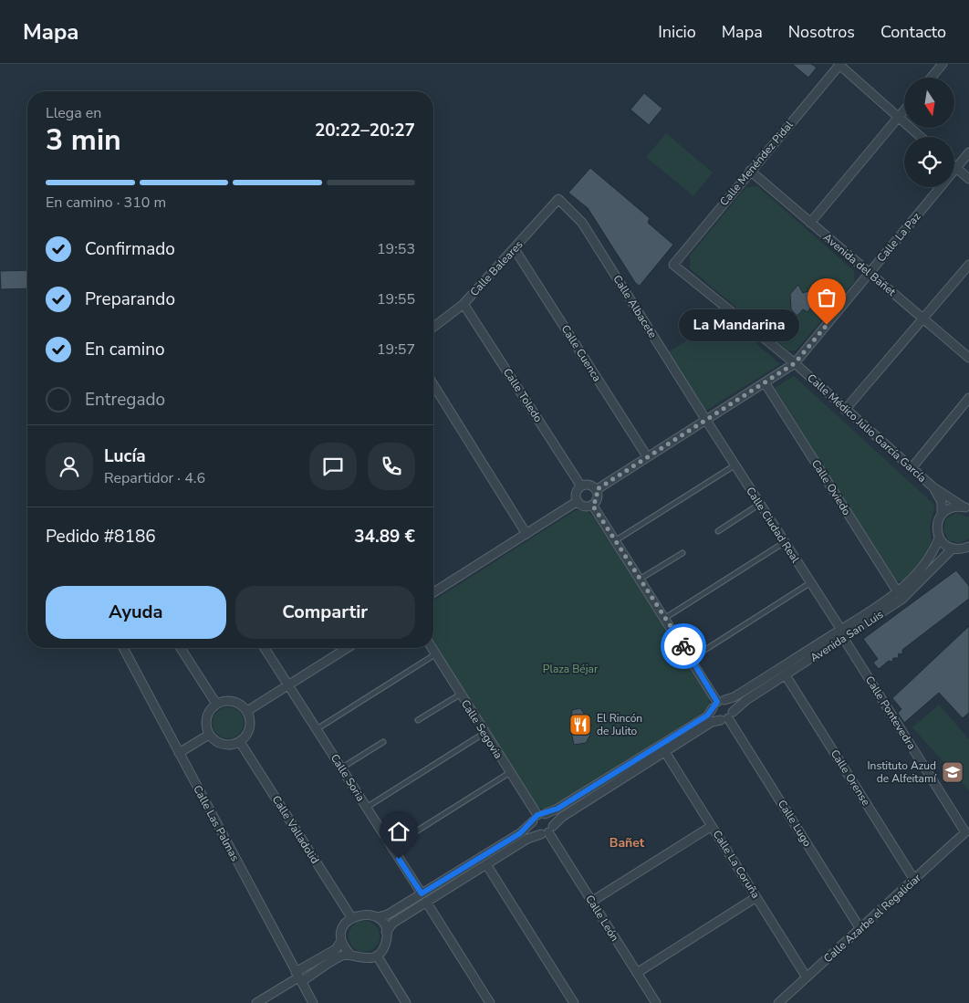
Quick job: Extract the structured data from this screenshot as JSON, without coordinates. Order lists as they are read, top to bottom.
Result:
{
  "streets": {
    "street": [
      "Calle Menéndez Pidal",
      "Calle La Paz",
      "Avenida del Bañet",
      "Calle Baleares",
      "Calle Albacete",
      "Calle Cuenca",
      "Calle Toledo",
      "Calle Médico Julio García García",
      "Calle Oviedo",
      "Calle Ciudad Real",
      "Avenida San Luis",
      "Calle Pontevedra",
      "Calle Segovia",
      "Calle Soria",
      "Calle Orense",
      "Calle Las Palmas",
      "Calle Lugo",
      "Calle Valladolid",
      "Calle La Coruña",
      "Calle León",
      "Calle Azarbe el Regaliciar"
    ]
  },
  "crossings": [
    ["Calle Menéndez Pidal", "Avenida del Bañet"],
    ["Calle Menéndez Pidal", "Calle Médico Julio García García"],
    ["Calle La Paz", "Avenida del Bañet"],
    ["Calle La Paz", "Calle Albacete"],
    ["Calle La Paz", "Calle Cuenca"],
    ["Calle La Paz", "Calle Toledo"],
    ["Calle La Paz", "Calle Médico Julio García García"],
    ["Calle La Paz", "Calle Oviedo"],
    ["Calle La Paz", "Calle Ciudad Real"],
    ["Calle Baleares", "Calle Albacete"],
    ["Calle Baleares", "Calle Cuenca"],
    ["Calle Baleares", "Calle Toledo"],
    ["Calle Albacete", "Calle Ciudad Real"],
    ["Calle Oviedo", "Avenida San Luis"],
    ["Calle Ciudad Real", "Avenida San Luis"],
    ["Avenida San Luis", "Calle Pontevedra"],
    ["Avenida San Luis", "Calle Segovia"],
    ["Avenida San Luis", "Calle Soria"],
    ["Avenida San Luis", "Calle Orense"],
    ["Avenida San Luis", "Calle Lugo"],
    ["Avenida San Luis", "Calle Valladolid"],
    ["Avenida San Luis", "Calle La Coruña"],
    ["Avenida San Luis", "Calle León"],
    ["Calle Pontevedra", "Calle Azarbe el Regaliciar"],
    ["Calle Orense", "Calle Azarbe el Regaliciar"],
    ["Calle Lugo", "Calle Azarbe el Regaliciar"],
    ["Calle La Coruña", "Calle Azarbe el Regaliciar"]
  ],
  "districts": ["Bañet"],
  "parks": ["Plaza Béjar"],
  "places": {
    "other": ["La Mandarina"],
    "restaurant": ["El Rincón de Julito"],
    "school or university": ["Instituto Azud de Alfeitamí"]
  },
  "north": "bottom",
  "page": {
    "header": "Mapa",
    "nav": [
      "Inicio",
      "Mapa",
      "Nosotros",
      "Contacto"
    ],
    "heading": ["3 min", "Llega en", "20:22–20:27"],
    "panel": [
      "Lucía",
      "Repartidor · 4.6",
      "Pedido #8186",
      "34.89 €"
    ],
    "bar": "En camino · 310 m",
    "list": [
      ["Confirmado", "19:53"],
      ["Preparando", "19:55"],
      ["En camino", "19:57"],
      "Entregado"
    ],
    "bubble": "La Mandarina",
    "buttons": ["Ayuda", "Compartir"]
  }
}
